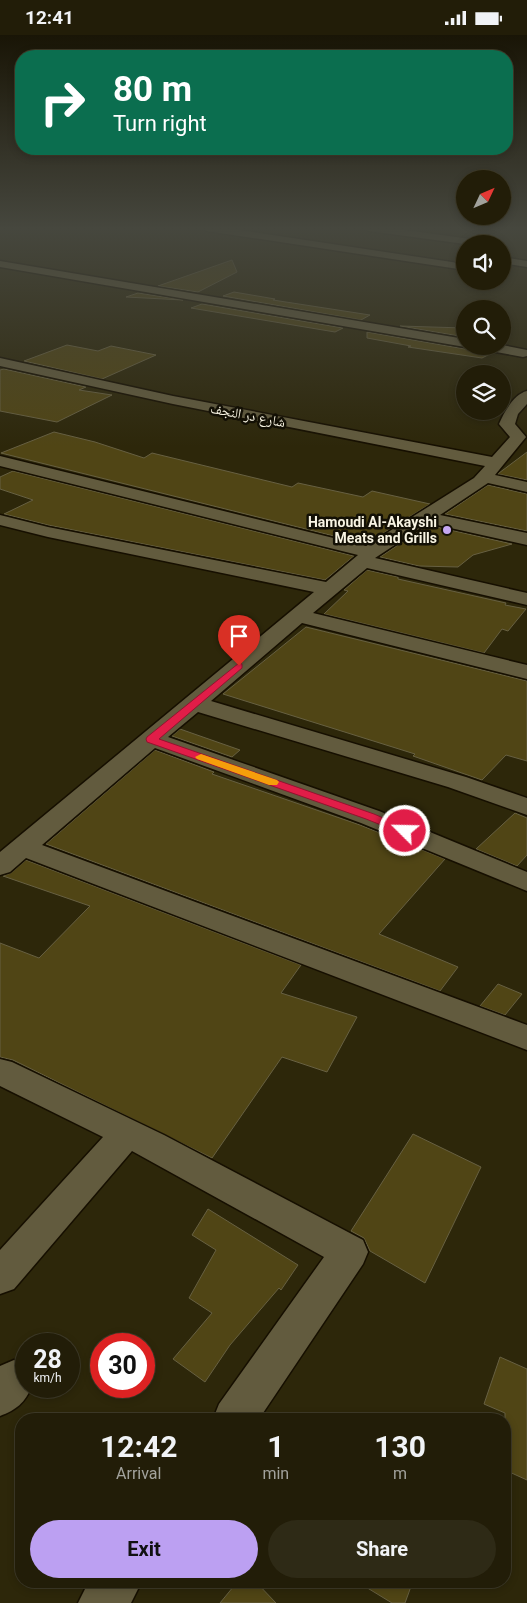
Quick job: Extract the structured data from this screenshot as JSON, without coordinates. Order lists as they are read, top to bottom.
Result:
{
  "streets": {
    "street": ["شارع در النجف"]
  },
  "places": ["Hamoudi Al-Akayshi Meats and Grills"],
  "north": "top right",
  "page": {
    "status": "12:41",
    "turn": ["80 m", "Turn right"],
    "speed": "28 km/h",
    "limit": "30",
    "eta": [
      "12:42",
      "Arrival",
      "1",
      "min",
      "130",
      "m"
    ],
    "buttons": ["Exit", "Share"]
  }
}
